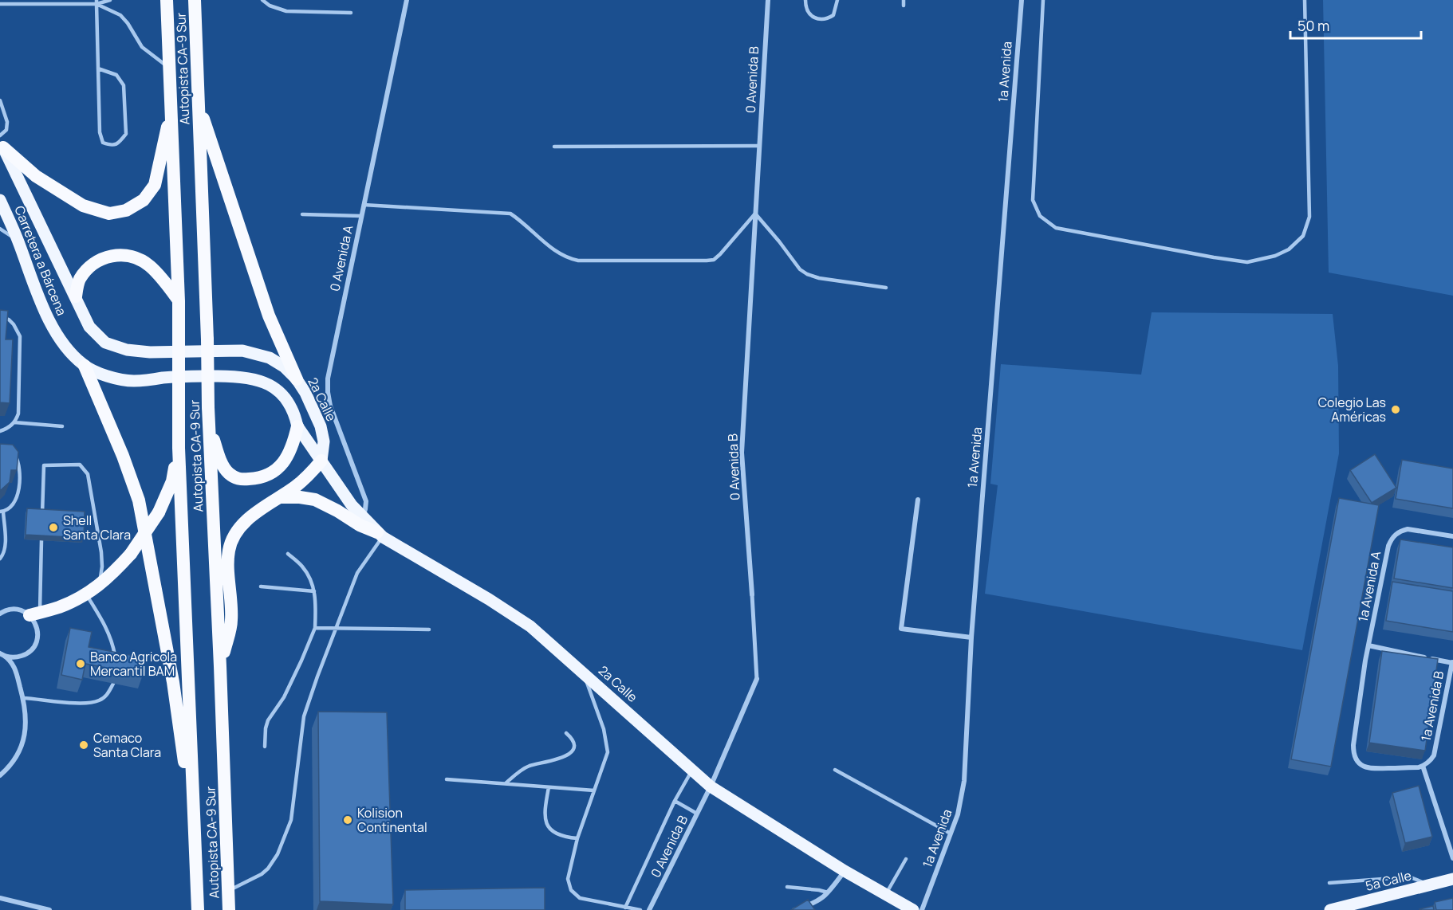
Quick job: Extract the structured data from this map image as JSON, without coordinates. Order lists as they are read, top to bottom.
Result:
{
  "streets": {
    "highway": ["Autopista CA-9 Sur"],
    "main road": ["Carretera a Bárcena", "2a Calle", "5a Calle"],
    "street": [
      "1a Avenida",
      "0 Avenida B",
      "0 Avenida A",
      "1a Avenida A",
      "1a Avenida B"
    ]
  },
  "crossings": [
    ["0 Avenida B", "2a Calle"],
    ["0 Avenida A", "2a Calle"],
    ["Carretera a Bárcena", "2a Calle"],
    ["1a Avenida A", "1a Avenida B"]
  ],
  "places": [
    "Colegio Las Américas",
    "Shell Santa Clara",
    "Banco Agricola Mercantil BAM",
    "Cemaco Santa Clara",
    "Kolision Continental"
  ],
  "scale_bar": "50 m"
}
